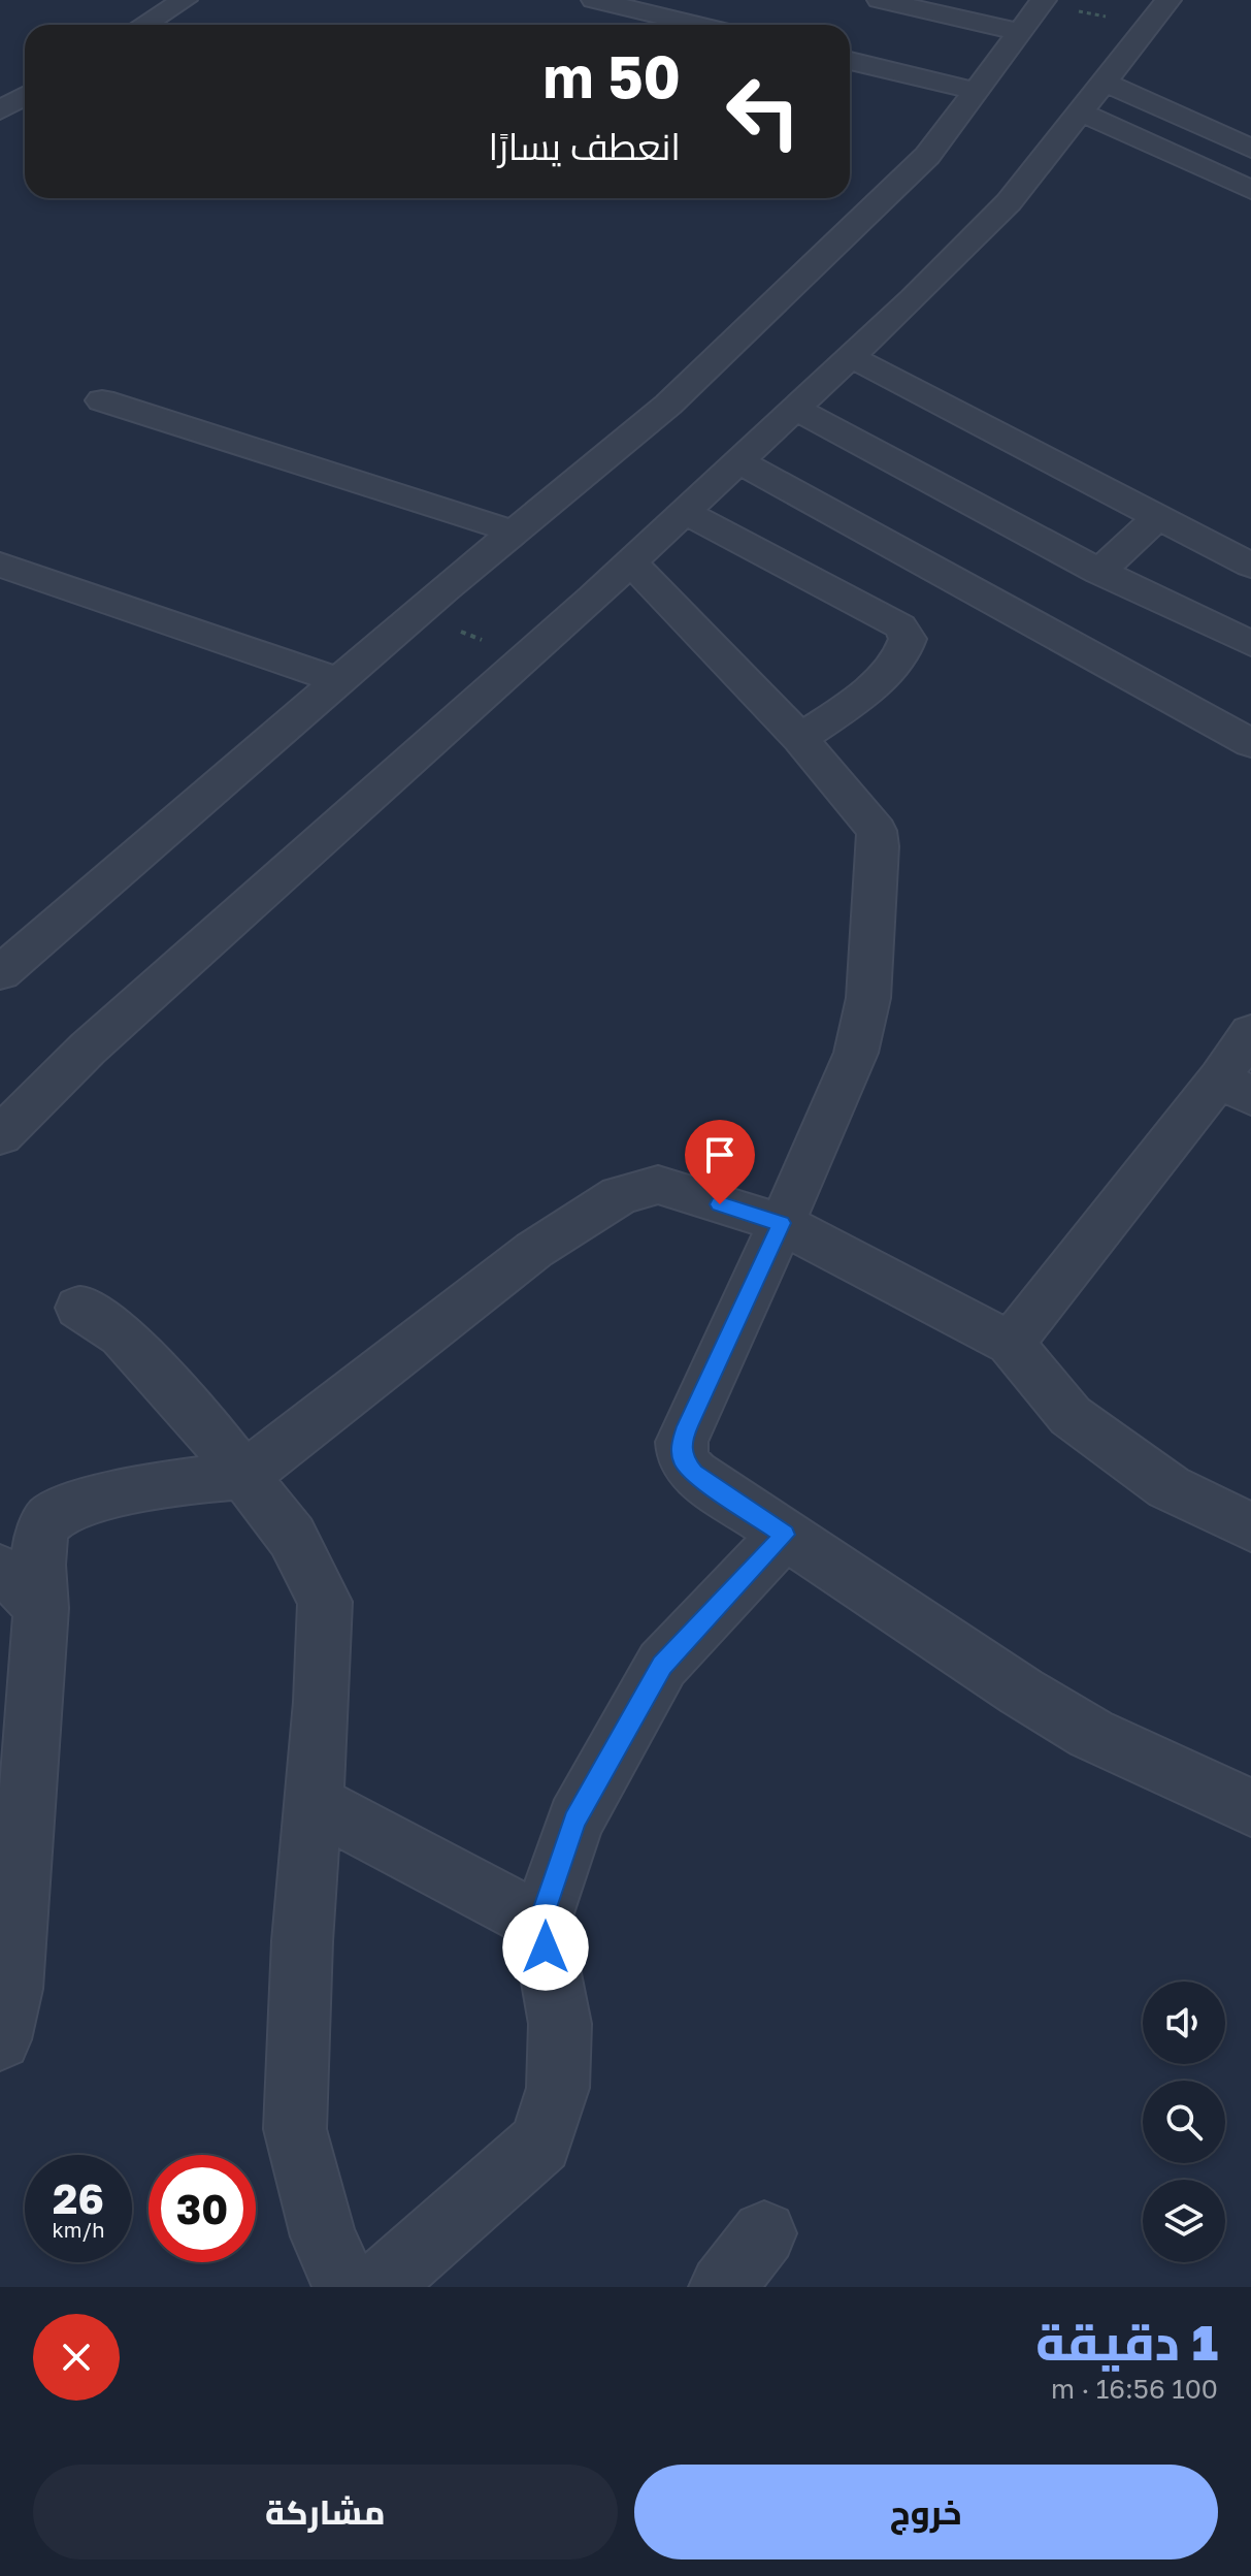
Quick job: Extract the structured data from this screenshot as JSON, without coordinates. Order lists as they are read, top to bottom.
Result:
{
  "page": {
    "turn": ["50 m", "انعطف يسارًا"],
    "speed": "26 km/h",
    "limit": "30",
    "heading": ["1 دقيقة", "100 m · 16:56"],
    "buttons": ["خروج", "مشاركة"]
  }
}
